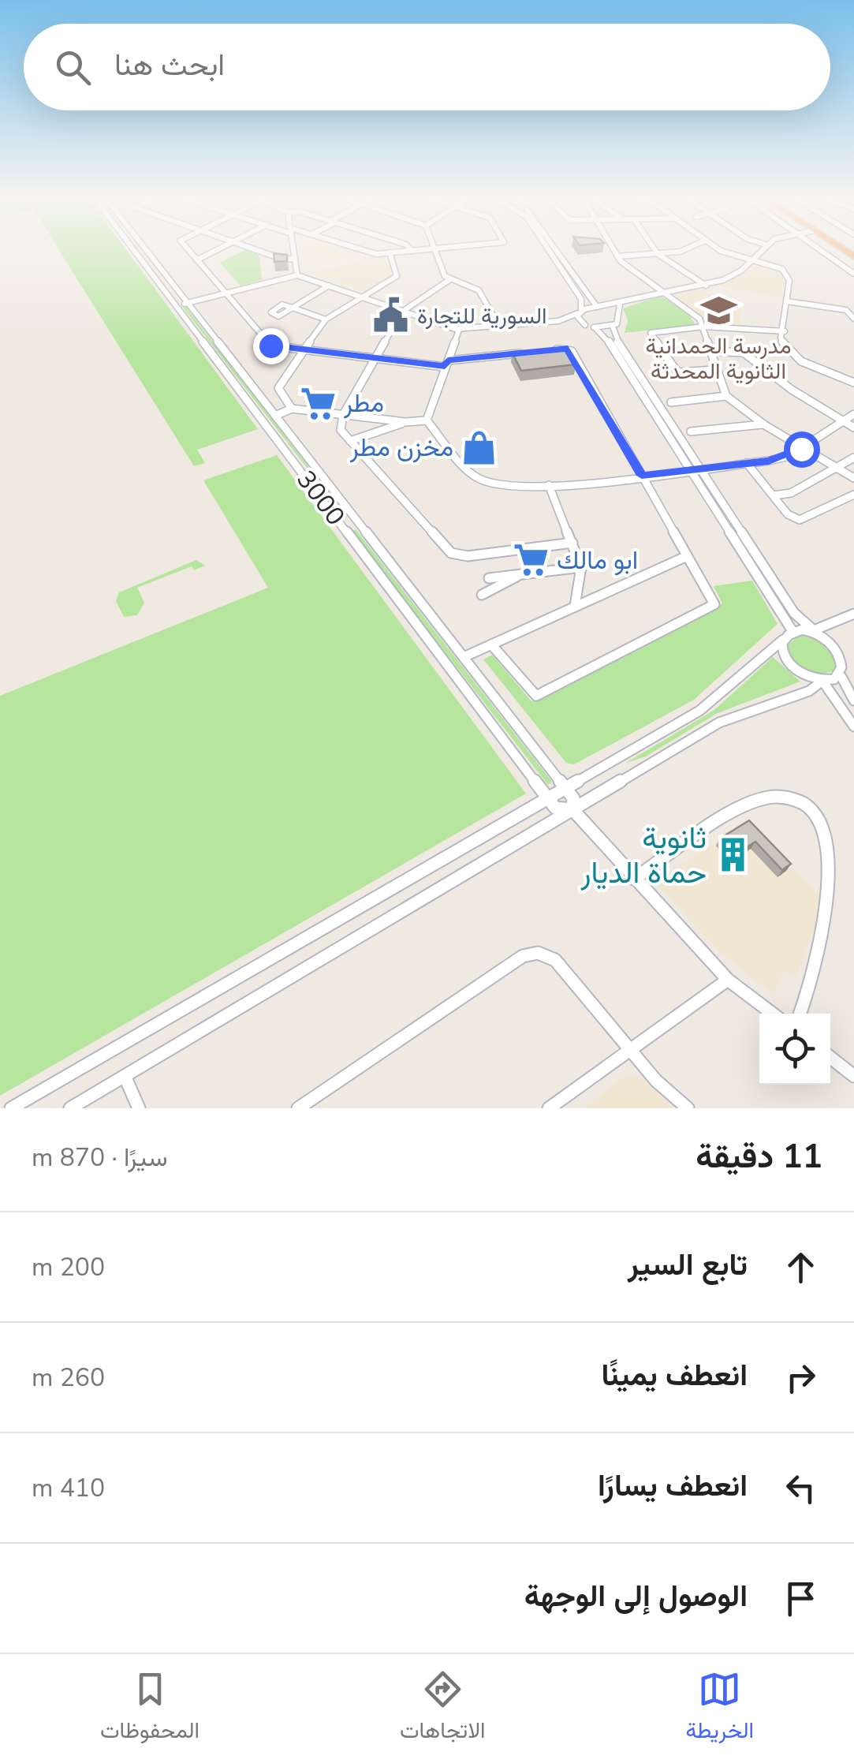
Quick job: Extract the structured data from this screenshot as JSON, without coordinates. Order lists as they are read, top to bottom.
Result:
{
  "streets": {
    "street": ["3000"]
  },
  "places": {
    "school or university": ["مدرسة الحمدانية الثانوية المحدثة"],
    "public building": ["السورية للتجارة"],
    "supermarket": ["مطر", "ابو مالك"],
    "shop": ["مخزن مطر"],
    "building": ["ثانوية حماة الديار"]
  },
  "page": {
    "search": "ابحث هنا",
    "heading": ["11 دقيقة", "سيرًا · 870 m"],
    "list": [
      ["تابع السير", "200 m"],
      ["انعطف يمينًا", "260 m"],
      ["انعطف يسارًا", "410 m"],
      "الوصول إلى الوجهة"
    ],
    "nav": ["الخريطة", "الاتجاهات", "المحفوظات"]
  }
}
